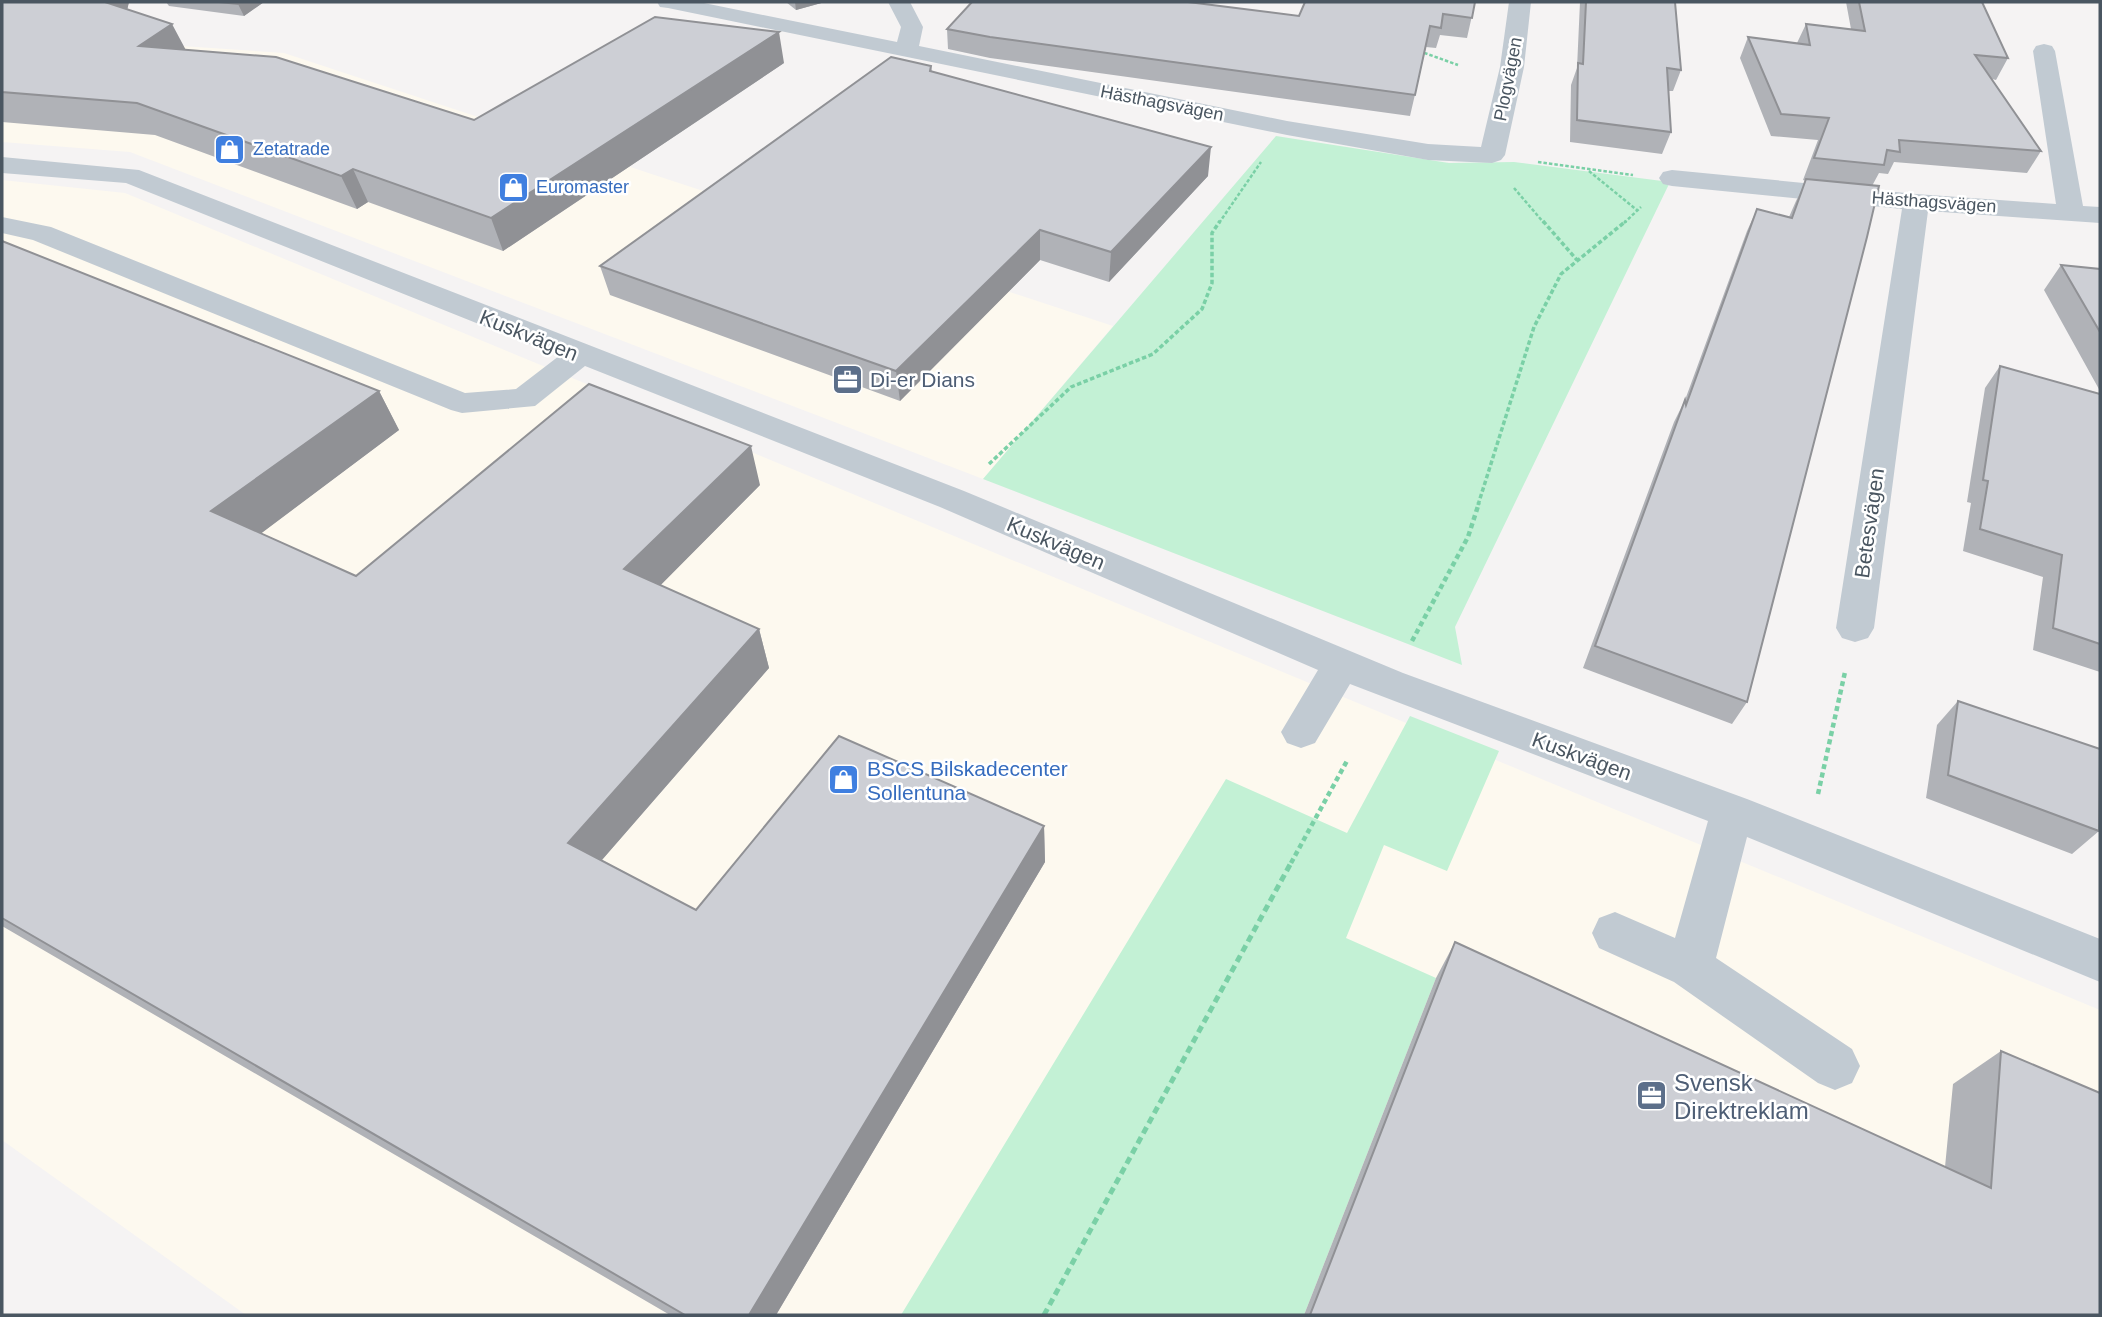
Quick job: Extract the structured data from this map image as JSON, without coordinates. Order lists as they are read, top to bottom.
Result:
{
  "streets": {
    "street": [
      "Plogvägen",
      "Hästhagsvägen",
      "Kuskvägen",
      "Betesvägen"
    ]
  },
  "crossings": [
    ["Plogvägen", "Hästhagsvägen"],
    ["Hästhagsvägen", "Betesvägen"]
  ],
  "places": {
    "shop": ["Zetatrade", "Euromaster", "BSCS Bilskadecenter Sollentuna"],
    "office": ["Di-er Dians", "Svensk Direktreklam"]
  }
}
